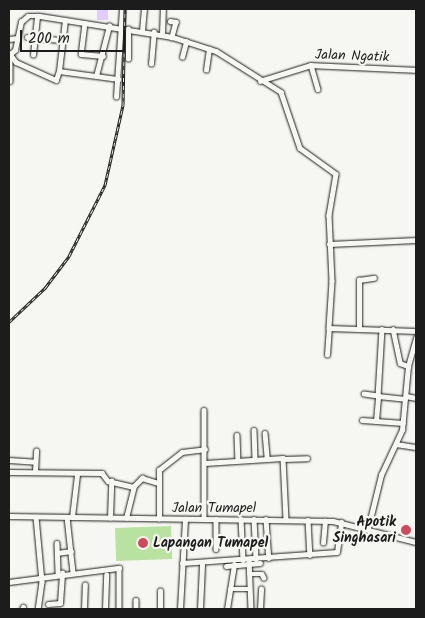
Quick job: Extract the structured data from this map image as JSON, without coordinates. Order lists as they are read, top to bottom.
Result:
{
  "streets": {
    "street": ["Jalan Ngatik", "Jalan Tumapel"]
  },
  "places": ["Apotik Singhasari", "Lapangan Tumapel"],
  "scale_bar": "200 m"
}
